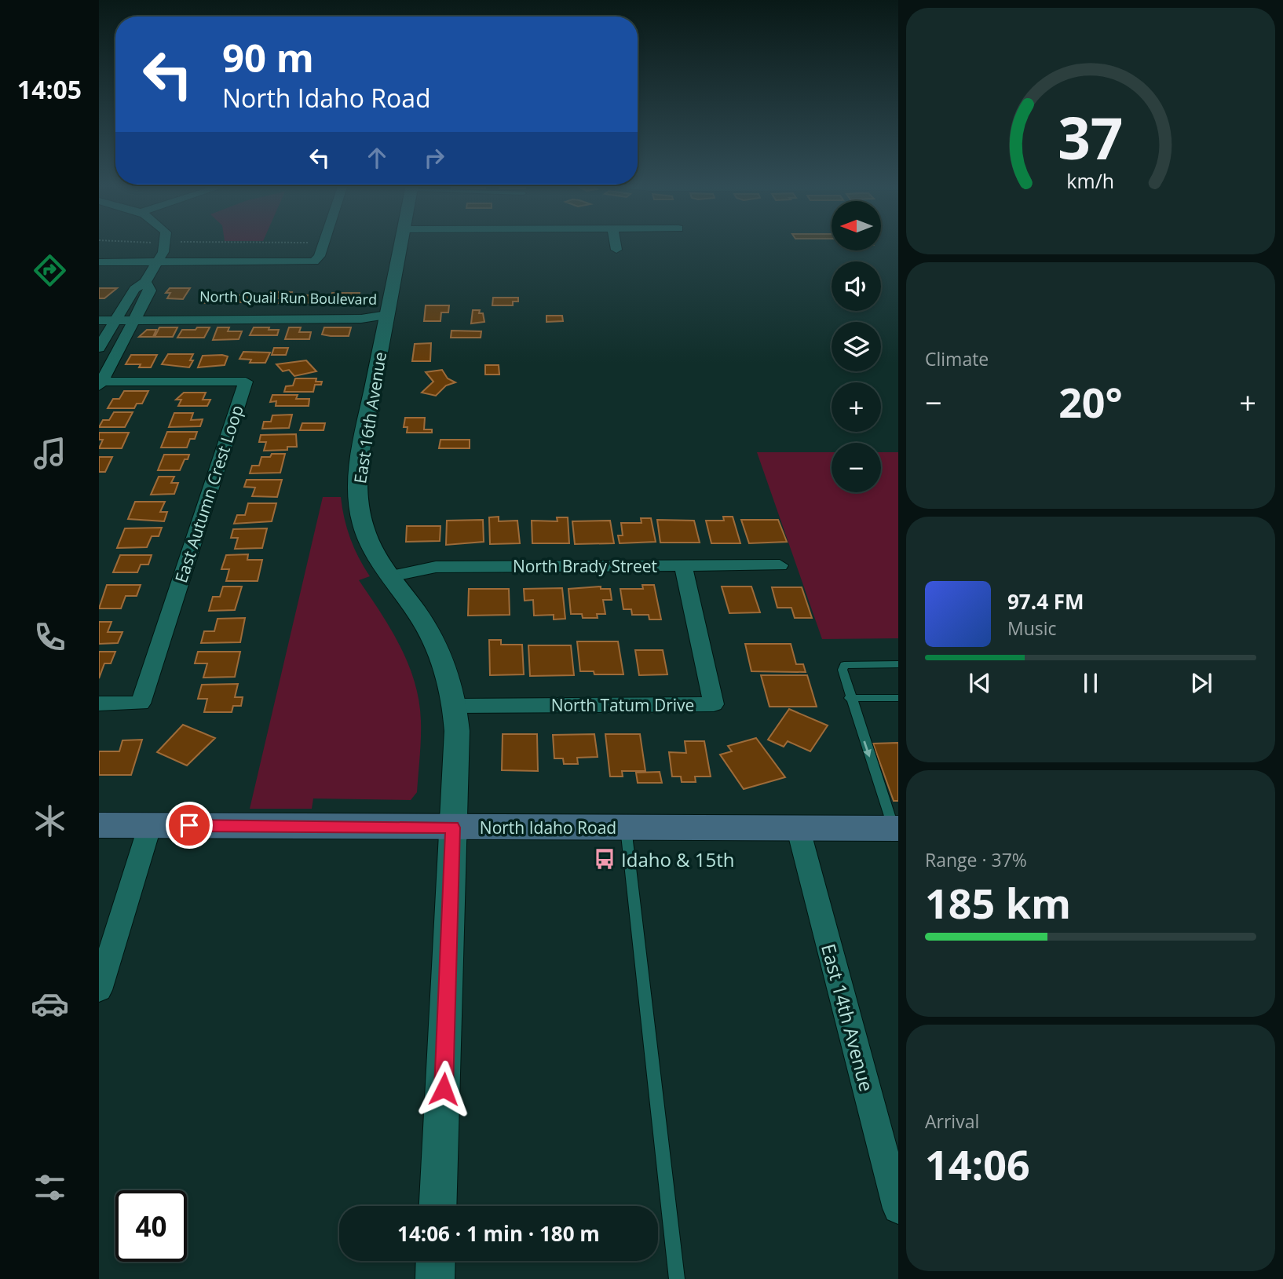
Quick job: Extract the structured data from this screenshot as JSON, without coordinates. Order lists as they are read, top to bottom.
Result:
{
  "streets": {
    "main road": ["North Idaho Road"],
    "street": [
      "North Quail Run Boulevard",
      "East 16th Avenue",
      "East Autumn Crest Loop",
      "North Brady Street",
      "North Tatum Drive",
      "East 14th Avenue"
    ]
  },
  "crossings": [
    ["North Quail Run Boulevard", "East 16th Avenue"],
    ["East 16th Avenue", "North Brady Street"],
    ["East 16th Avenue", "North Tatum Drive"],
    ["East 16th Avenue", "North Idaho Road"],
    ["North Brady Street", "North Tatum Drive"],
    ["North Idaho Road", "East 14th Avenue"]
  ],
  "places": {
    "bus stop": ["Idaho & 15th"]
  },
  "north": "left",
  "page": {
    "tabs": "14:05",
    "turn": ["90 m", "North Idaho Road"],
    "map_buttons": ["+", "−"],
    "tile": [
      "Climate",
      ["Range · 37%", "185 km"],
      ["Arrival", "14:06"]
    ],
    "heat": ["−", "20°", "+"],
    "song": ["97.4 FM", "Music"],
    "limit": "40",
    "trip": "14:06 · 1 min · 180 m",
    "gauge": ["37", "km/h"]
  }
}
